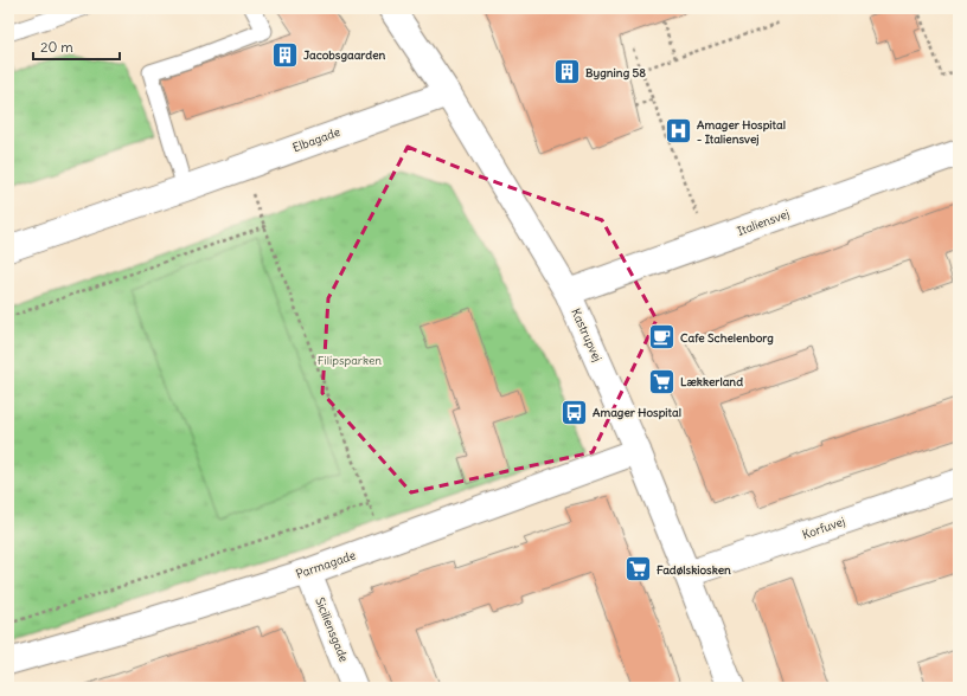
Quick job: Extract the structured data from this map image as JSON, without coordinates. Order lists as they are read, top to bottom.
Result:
{
  "streets": {
    "street": [
      "Elbagade",
      "Italiensvej",
      "Kastrupvej",
      "Korfuvej",
      "Parmagade",
      "Siciliensgade"
    ]
  },
  "crossings": [
    ["Elbagade", "Kastrupvej"],
    ["Italiensvej", "Kastrupvej"],
    ["Kastrupvej", "Korfuvej"],
    ["Kastrupvej", "Parmagade"],
    ["Parmagade", "Siciliensgade"]
  ],
  "parks": ["Filipsparken"],
  "places": {
    "building": ["Jacobsgaarden", "Bygning 58"],
    "hospital": ["Amager Hospital - Italiensvej"],
    "cafe": ["Cafe Schelenborg"],
    "supermarket": ["Lækkerland", "Fadølskiosken"],
    "bus stop": ["Amager Hospital"]
  },
  "scale_bar": "20 m"
}
